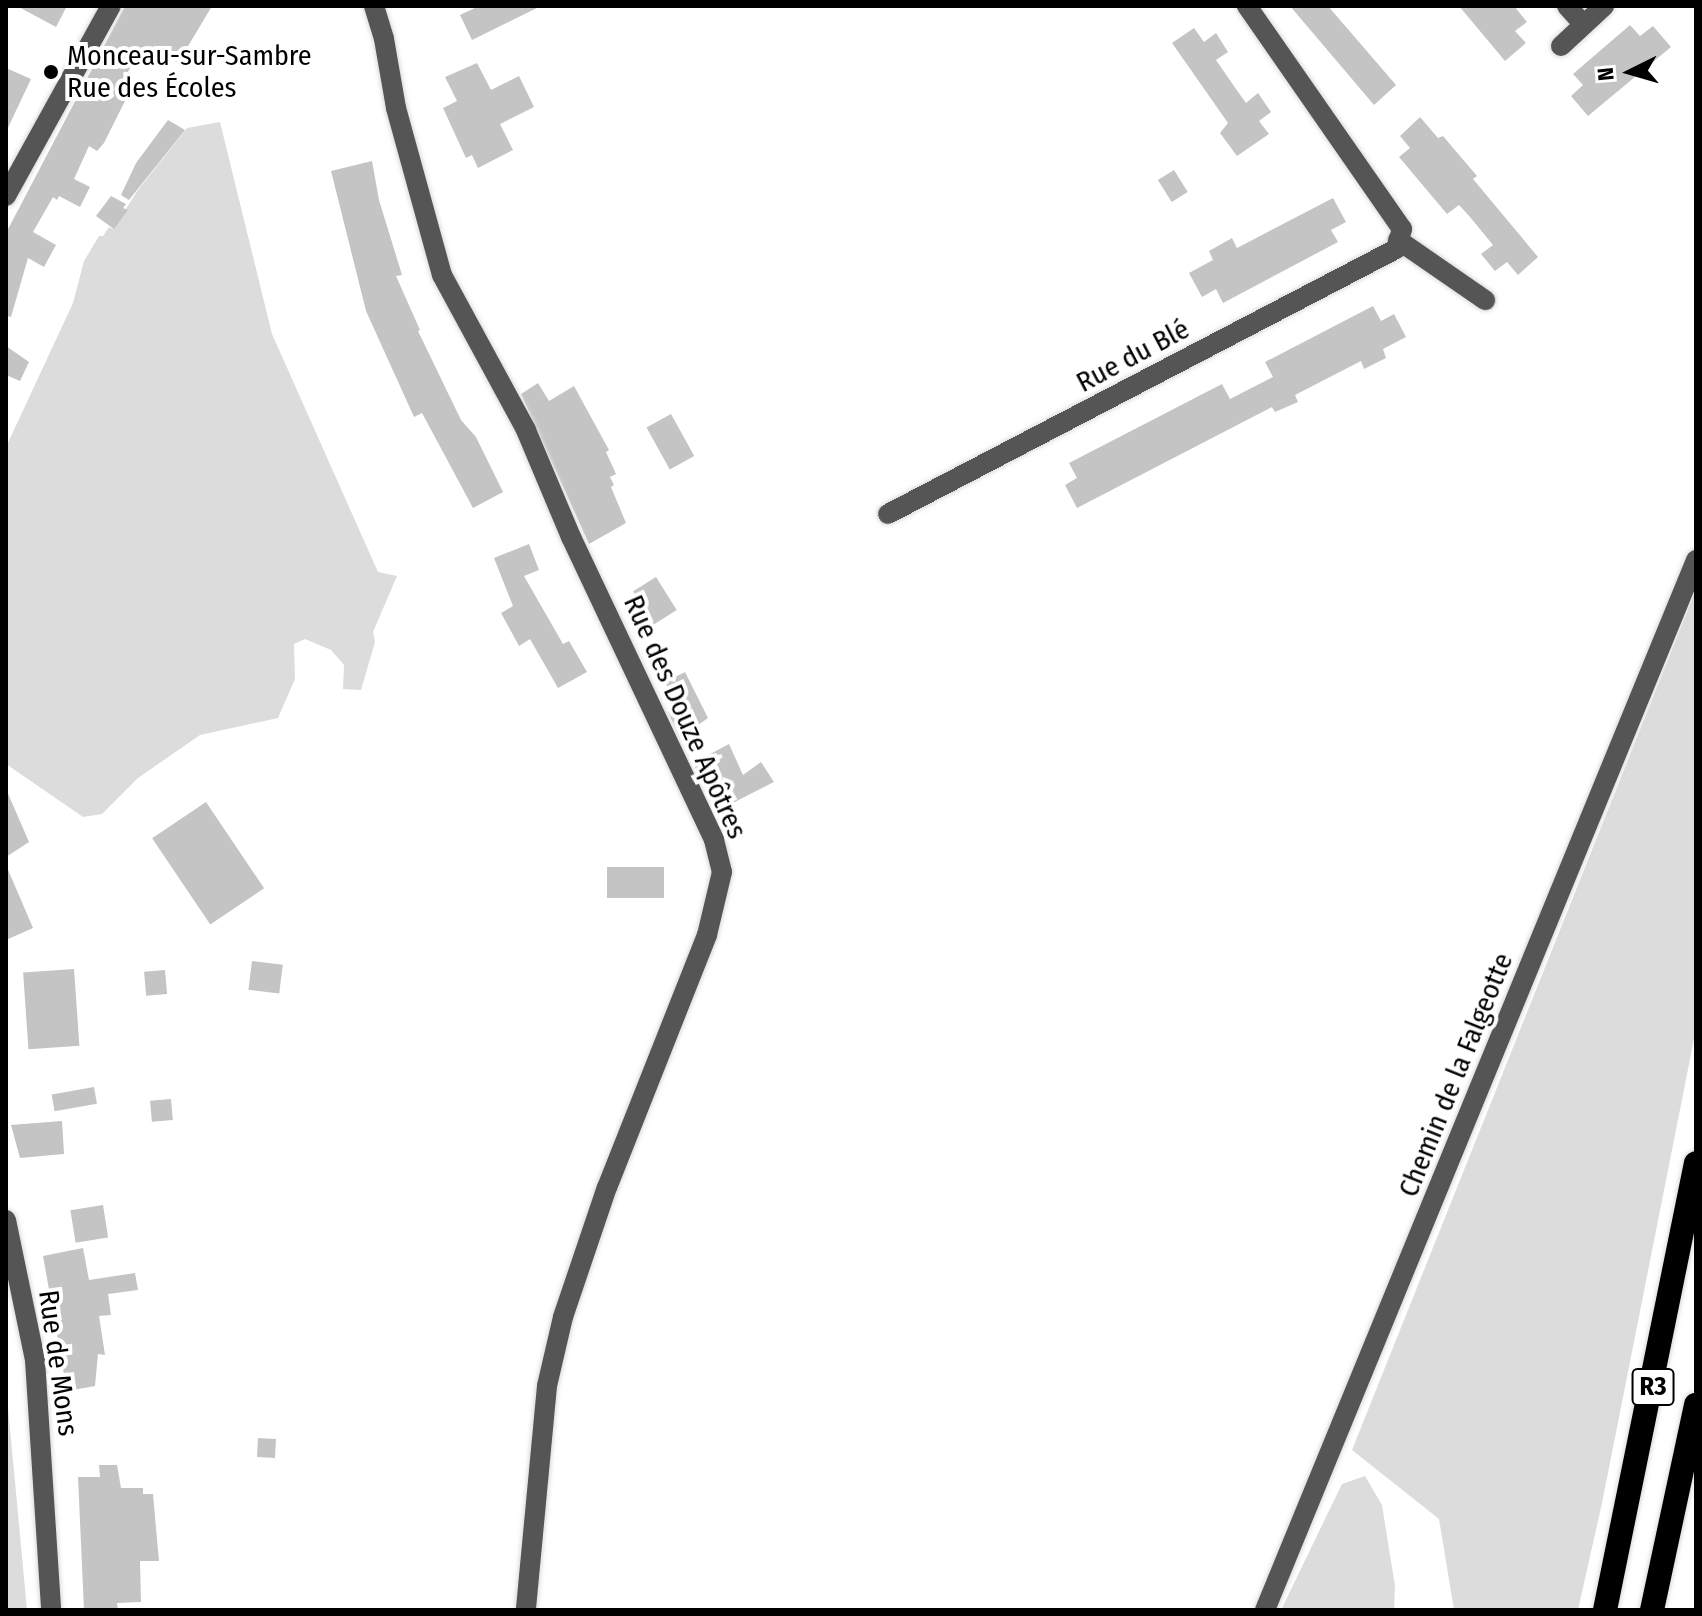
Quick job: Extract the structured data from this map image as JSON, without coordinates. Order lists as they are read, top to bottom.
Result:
{
  "streets": {
    "highway": ["R3"],
    "street": [
      "Rue du Blé",
      "Rue des Douze Apôtres",
      "Chemin de la Falgeotte",
      "Rue de Mons"
    ]
  },
  "places": ["Monceau-sur-Sambre Rue des Écoles"],
  "north": "left"
}
